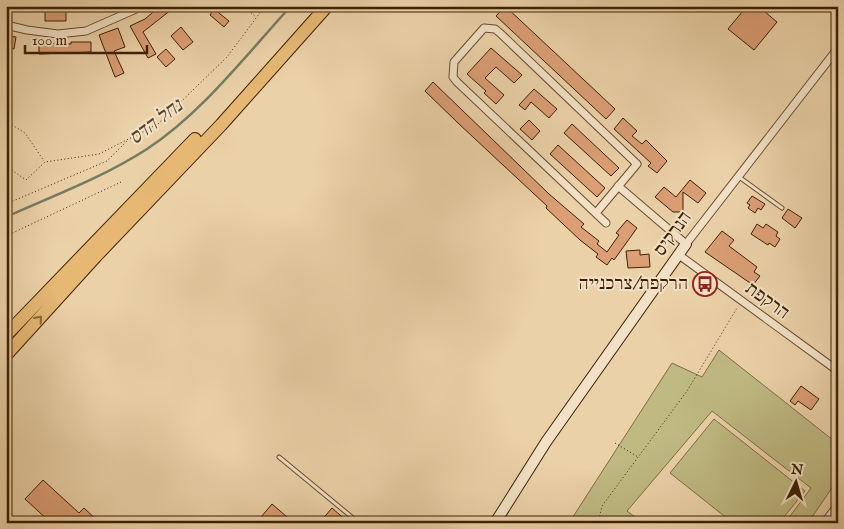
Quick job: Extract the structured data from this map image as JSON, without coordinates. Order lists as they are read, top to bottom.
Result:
{
  "streets": {
    "street": ["הנרקיס", "הרקפת"]
  },
  "crossings": [
    ["הנרקיס", "הרקפת"]
  ],
  "water": ["נחל הדס"],
  "places": {
    "bus stop": ["הרקפת/צרכנייה"]
  },
  "scale_bar": "100 m",
  "north": "top"
}
